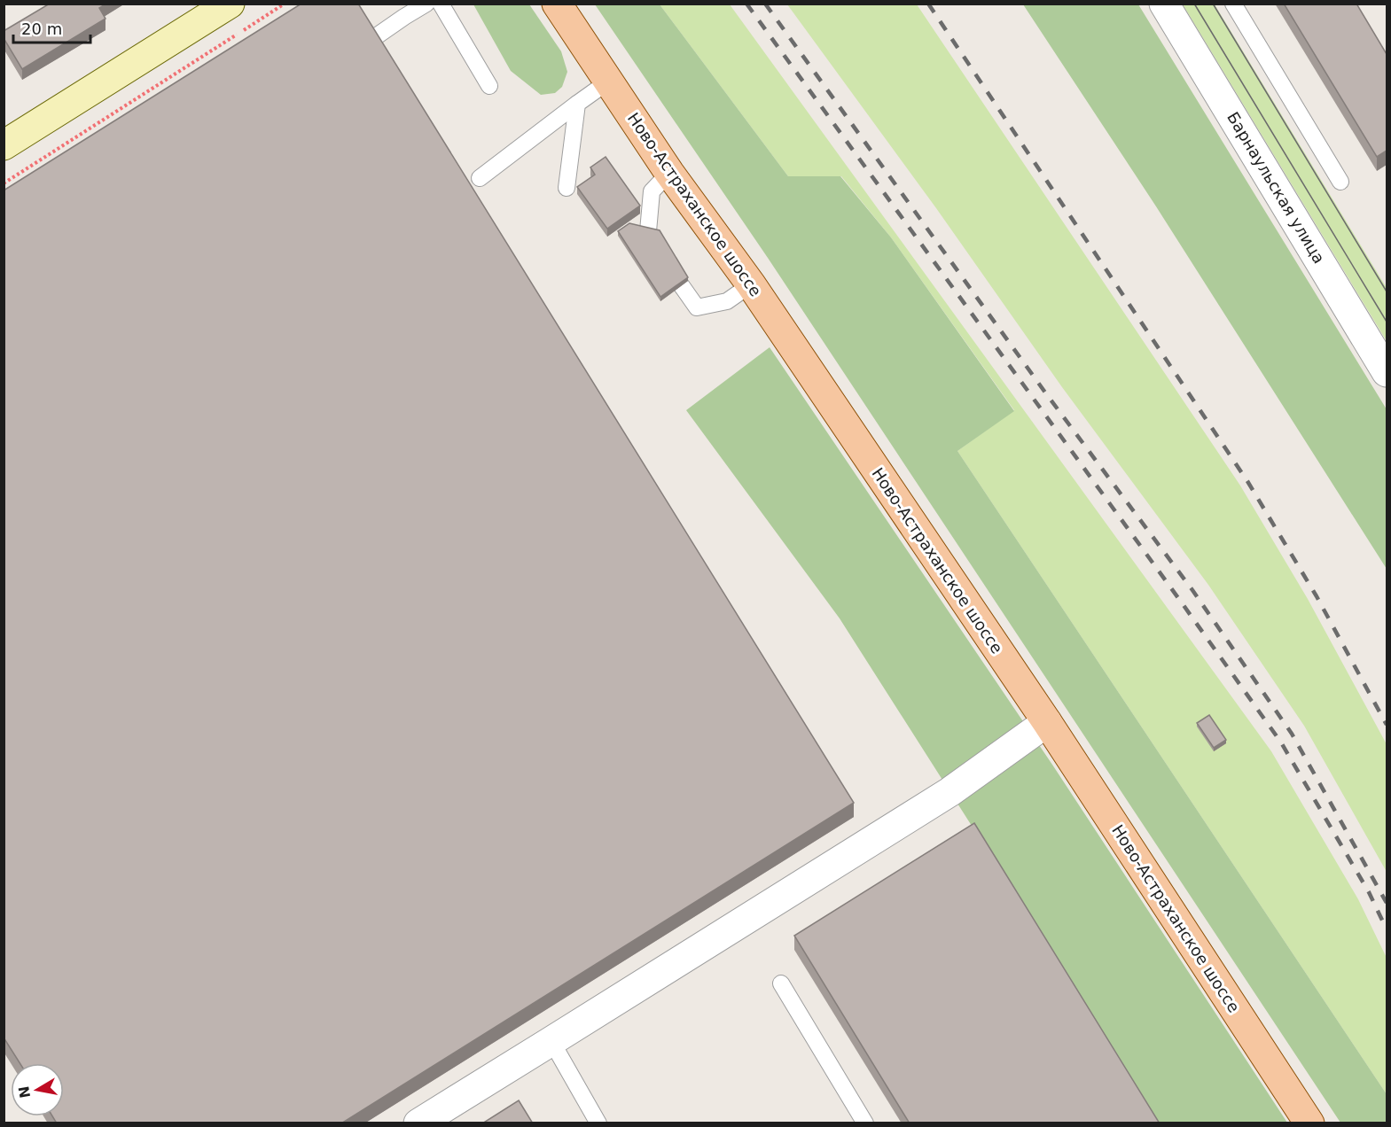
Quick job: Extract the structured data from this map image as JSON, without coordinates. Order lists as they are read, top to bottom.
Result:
{
  "streets": {
    "main road": ["Ново-Астраханское шоссе"],
    "street": ["Барнаульская улица"]
  },
  "scale_bar": "20 m",
  "north": "left"
}
